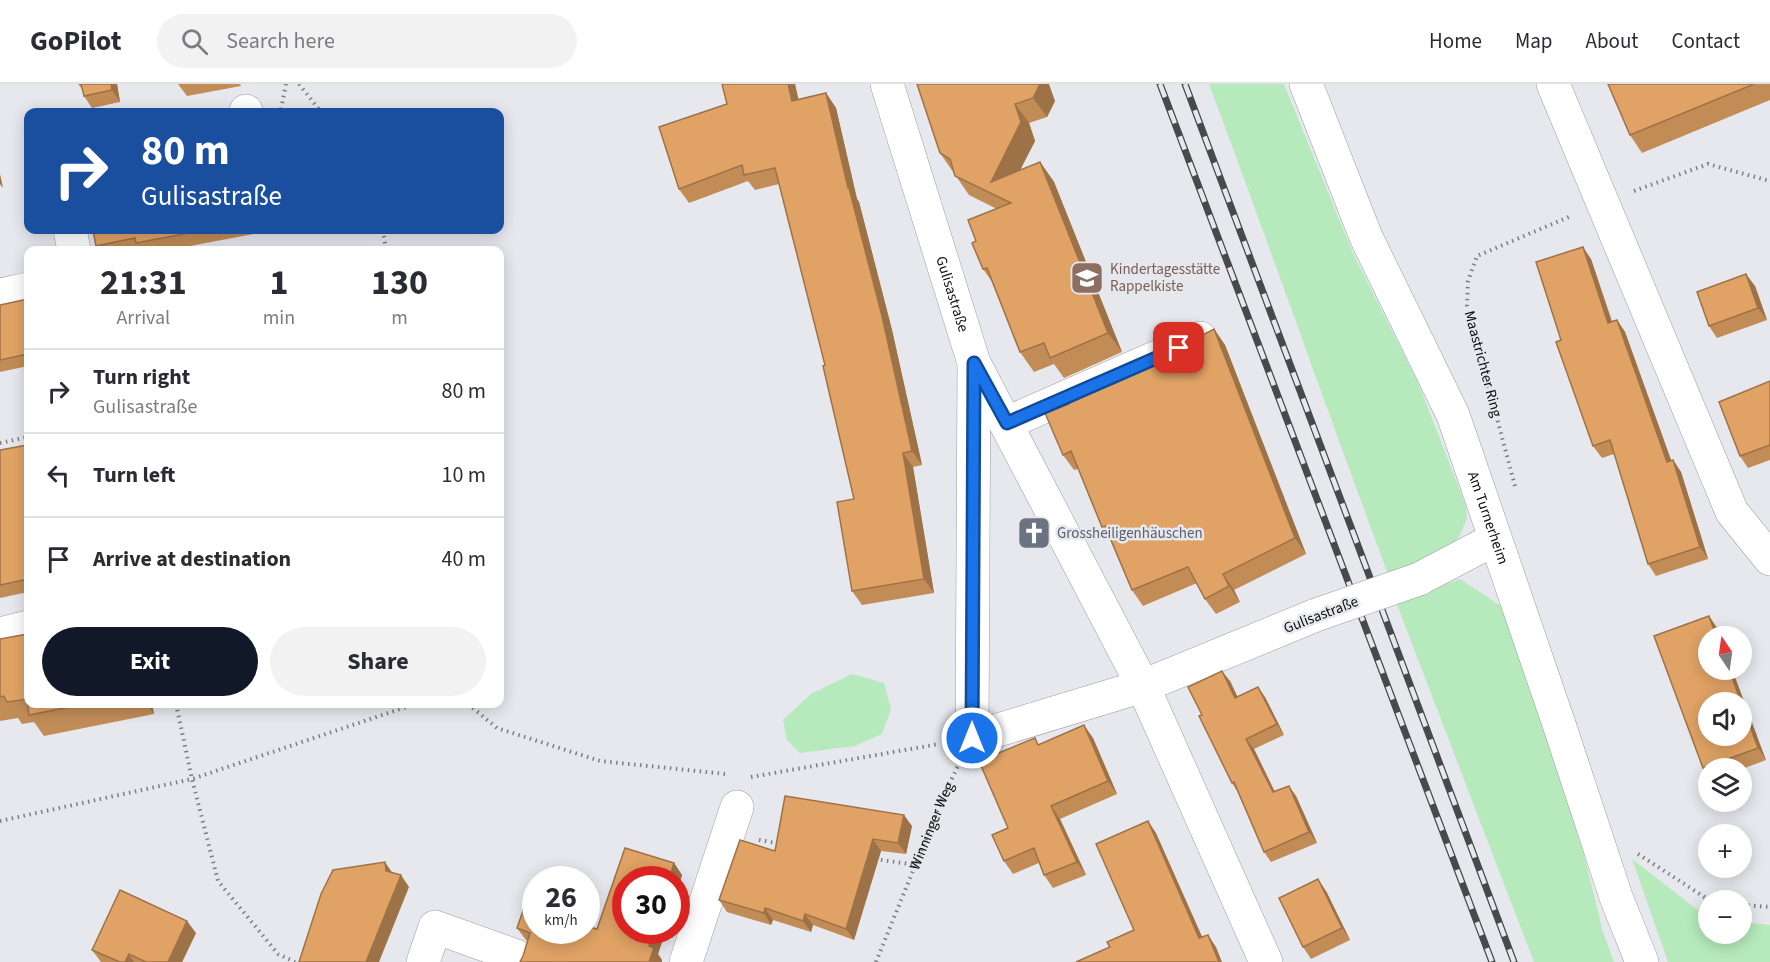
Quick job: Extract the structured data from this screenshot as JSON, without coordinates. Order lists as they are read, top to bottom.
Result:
{
  "streets": {
    "street": ["Gulisastraße", "Am Turnerheim"],
    "path": ["Maastrichter Ring", "Winninger Weg"]
  },
  "crossings": [
    ["Gulisastraße", "Am Turnerheim"],
    ["Gulisastraße", "Winninger Weg"]
  ],
  "places": {
    "school or university": ["Kindertagesstätte Rappelkiste"],
    "church": ["Grossheiligenhäuschen"]
  },
  "north": "top",
  "page": {
    "header": "GoPilot",
    "search": "Search here",
    "nav": [
      "Home",
      "Map",
      "About",
      "Contact"
    ],
    "turn": ["80 m", "Gulisastraße"],
    "eta": [
      "21:31",
      "Arrival",
      "1",
      "min",
      "130",
      "m"
    ],
    "list": [
      {
        "name": "Turn right",
        "note": "Gulisastraße",
        "value": "80 m"
      },
      {
        "name": "Turn left",
        "value": "10 m"
      },
      {
        "name": "Arrive at destination",
        "value": "40 m"
      }
    ],
    "buttons": ["Exit", "Share"],
    "map_buttons": ["+", "−"],
    "speed": "26 km/h",
    "limit": "30"
  }
}
